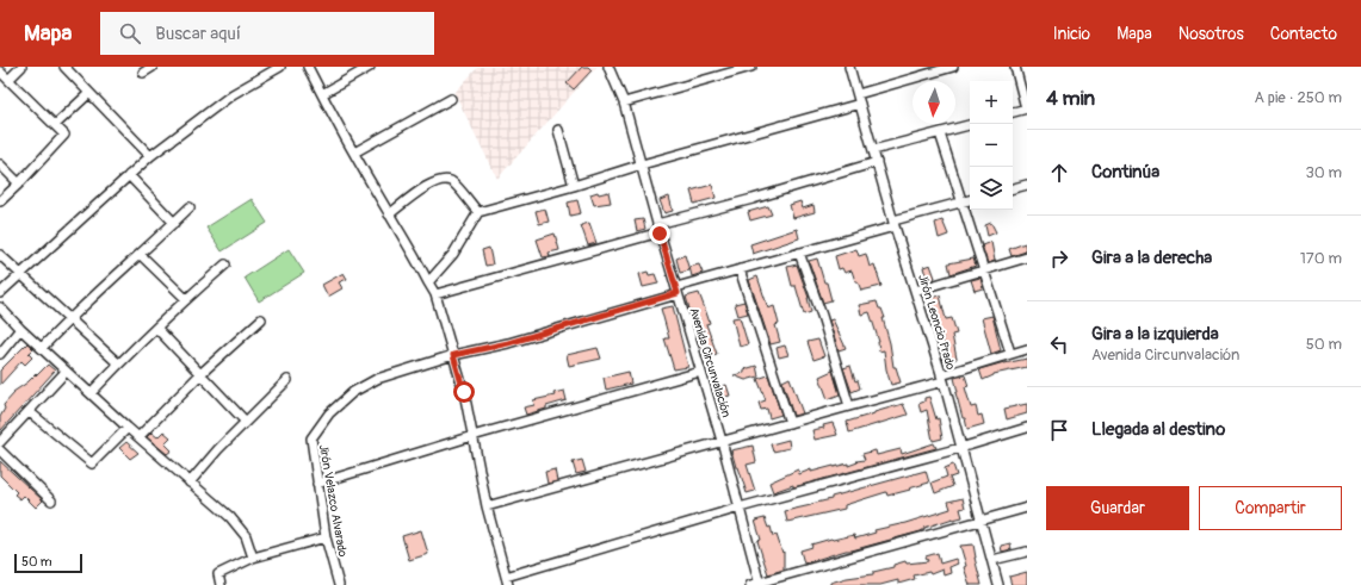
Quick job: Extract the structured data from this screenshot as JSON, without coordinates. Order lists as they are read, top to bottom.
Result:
{
  "streets": {
    "street": ["Jirón Leoncio Prado", "Avenida Circunvalación", "Jirón Velazco Alvarado"]
  },
  "scale_bar": "50 m",
  "north": "bottom",
  "page": {
    "header": "Mapa",
    "search": "Buscar aquí",
    "nav": [
      "Inicio",
      "Mapa",
      "Nosotros",
      "Contacto"
    ],
    "heading": ["4 min", "A pie · 250 m"],
    "map_buttons": ["+", "−"],
    "list": [
      ["Continúa", "30 m"],
      ["Gira a la derecha", "170 m"],
      ["Gira a la izquierda", "Avenida Circunvalación", "50 m"],
      "Llegada al destino"
    ],
    "buttons": ["Guardar", "Compartir"],
    "scale": "50 m"
  }
}
